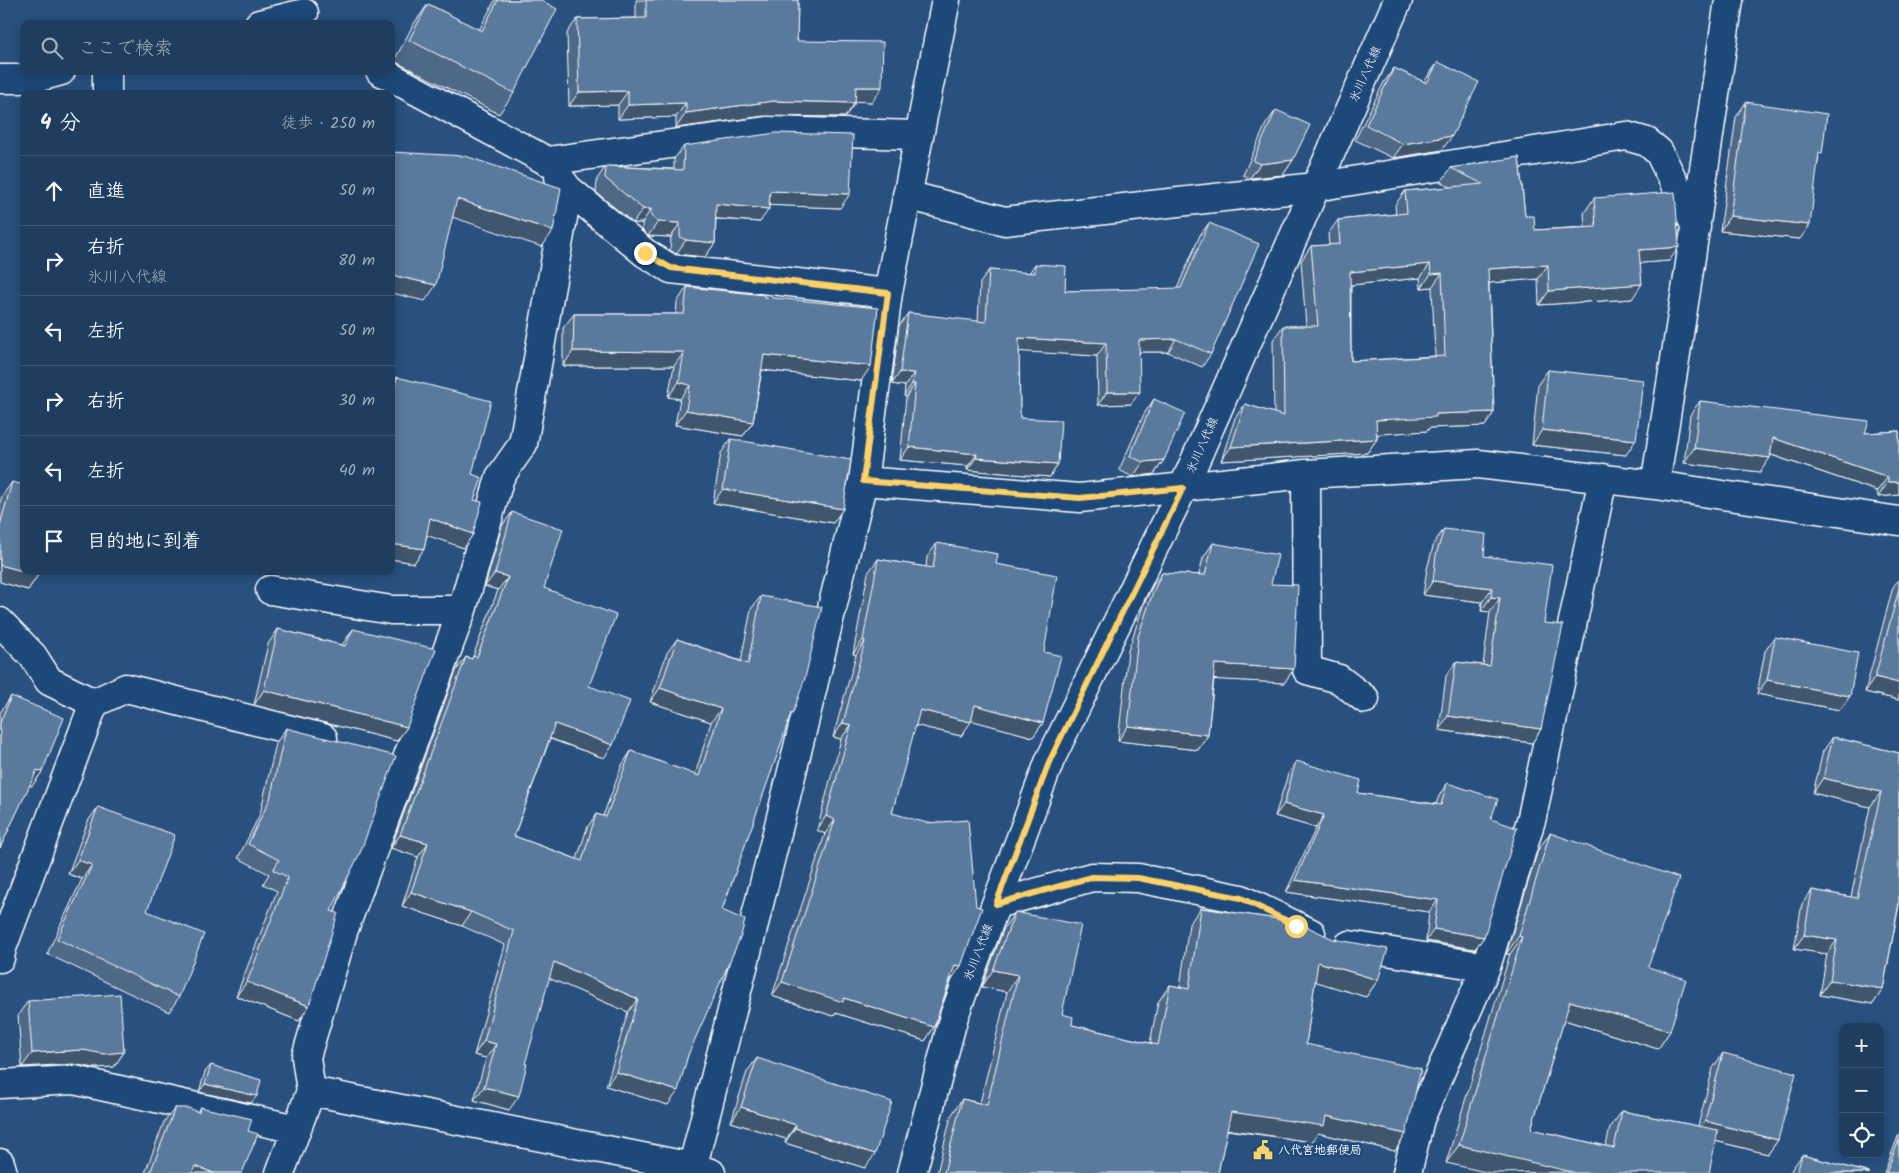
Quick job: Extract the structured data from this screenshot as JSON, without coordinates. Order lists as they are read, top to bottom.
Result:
{
  "streets": {
    "street": ["氷川八代線"]
  },
  "places": {
    "public building": ["八代宮地郵便局"]
  },
  "page": {
    "search": "ここで検索",
    "heading": ["4 分", "徒歩 · 250 m"],
    "list": [
      ["直進", "50 m"],
      ["右折", "氷川八代線", "80 m"],
      ["左折", "50 m"],
      ["右折", "30 m"],
      ["左折", "40 m"],
      "目的地に到着"
    ],
    "map_buttons": ["+", "−"]
  }
}
